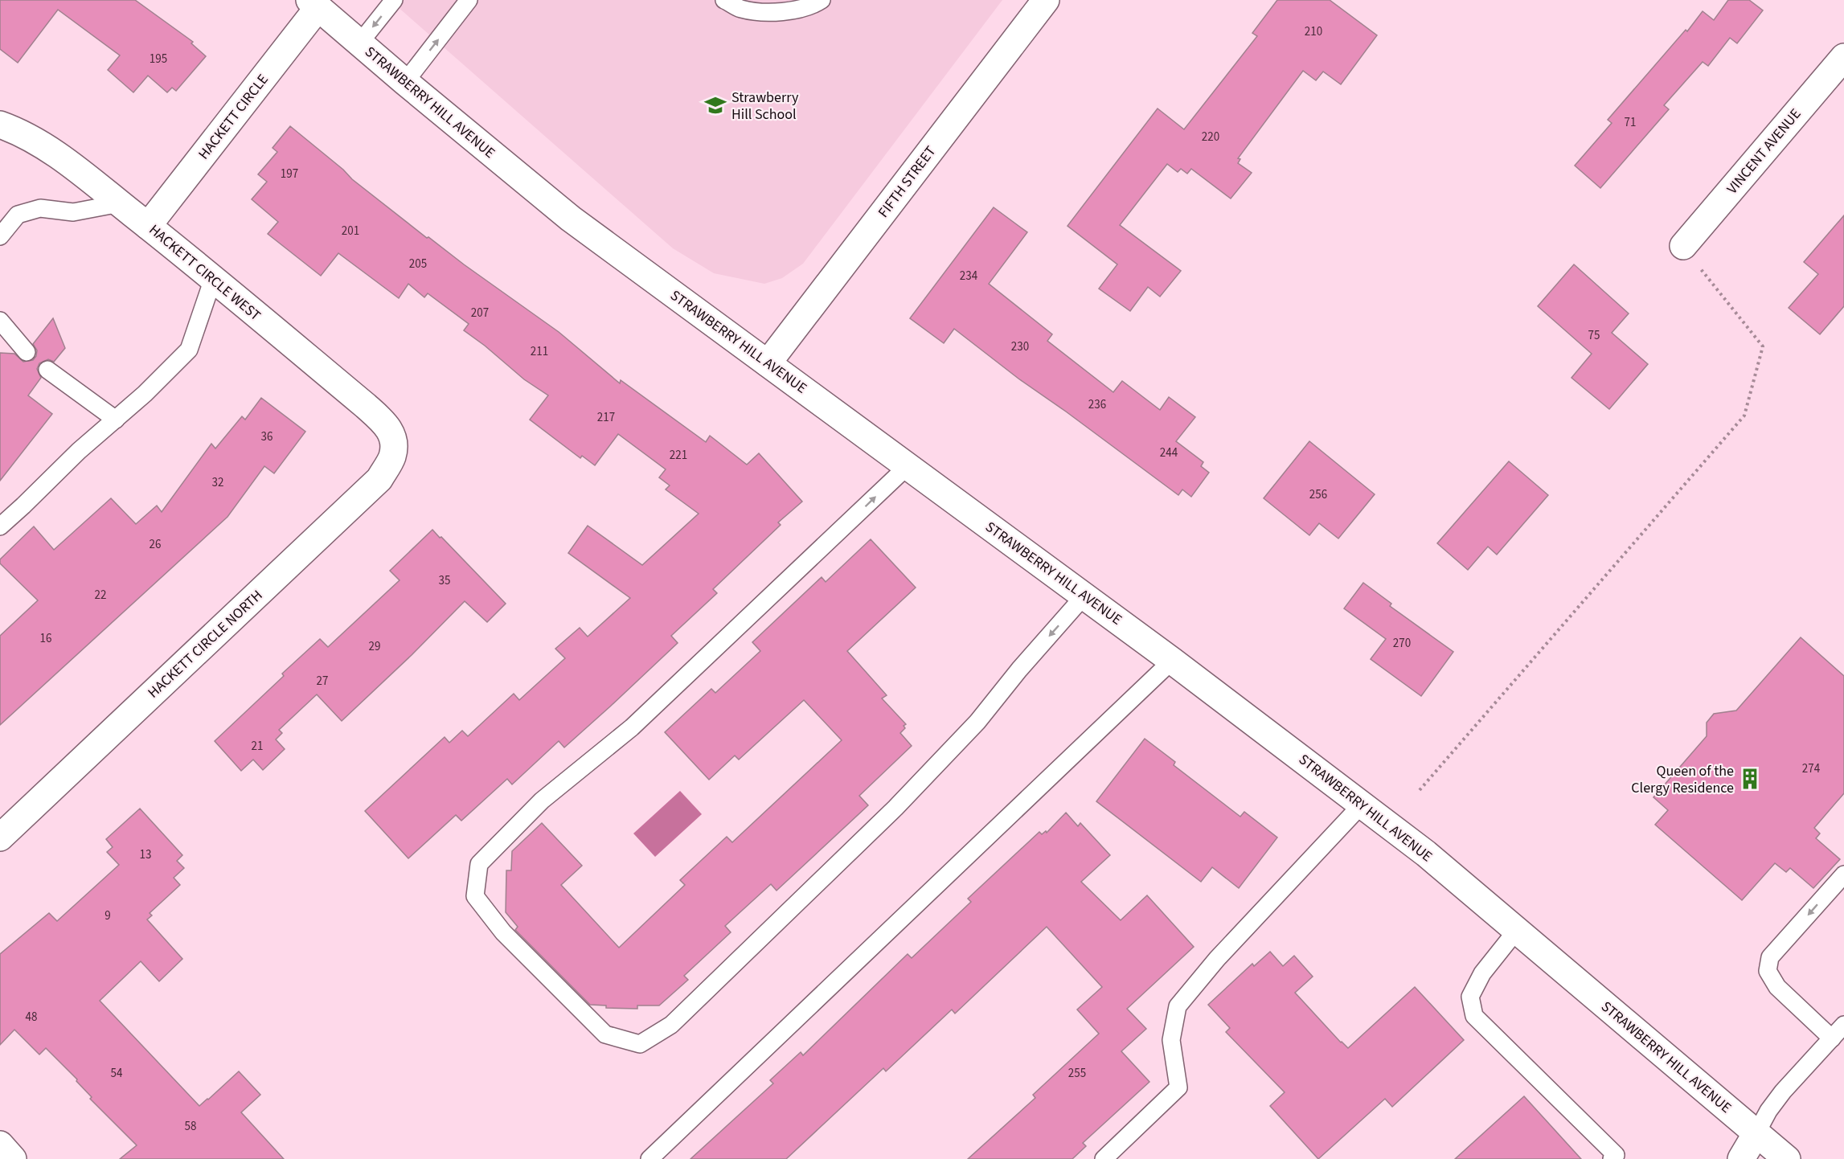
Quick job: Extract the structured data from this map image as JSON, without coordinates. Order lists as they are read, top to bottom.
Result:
{
  "streets": {
    "street": [
      "STRAWBERRY HILL AVENUE",
      "HACKETT CIRCLE",
      "VINCENT AVENUE",
      "FIFTH STREET",
      "HACKETT CIRCLE WEST",
      "HACKETT CIRCLE NORTH"
    ]
  },
  "crossings": [
    ["STRAWBERRY HILL AVENUE", "HACKETT CIRCLE"],
    ["STRAWBERRY HILL AVENUE", "FIFTH STREET"],
    ["HACKETT CIRCLE", "HACKETT CIRCLE WEST"],
    ["HACKETT CIRCLE WEST", "HACKETT CIRCLE NORTH"]
  ],
  "places": {
    "school or university": ["Strawberry Hill School"],
    "building": ["Queen of the Clergy Residence"]
  },
  "house_numbers": [
    "210",
    "195",
    "71",
    "220",
    "197",
    "201",
    "205",
    "234",
    "207",
    "75",
    "230",
    "211",
    "236",
    "217",
    "36",
    "244",
    "221",
    "32",
    "256",
    "26",
    "35",
    "22",
    "16",
    "270",
    "29",
    "27",
    "21",
    "274",
    "13",
    "9",
    "48",
    "54",
    "255",
    "58"
  ]
}
